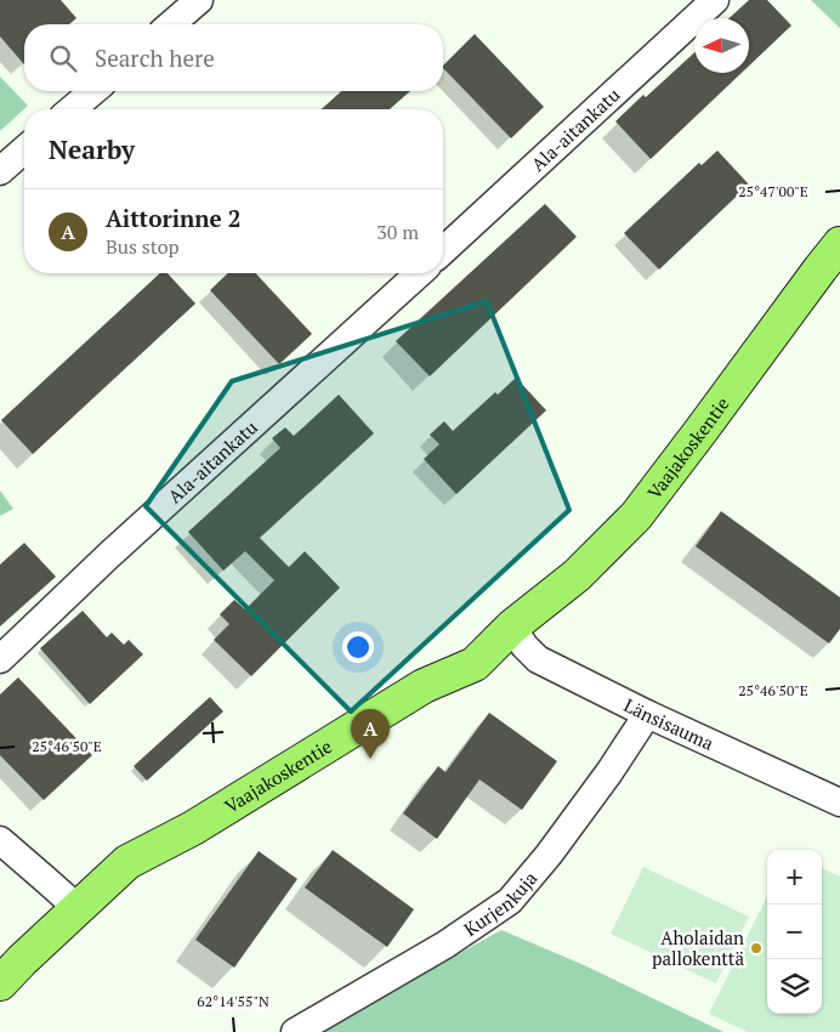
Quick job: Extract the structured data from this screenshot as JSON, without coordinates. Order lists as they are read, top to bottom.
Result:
{
  "streets": {
    "main road": ["Vaajakoskentie"],
    "street": ["Ala-aitankatu", "Länsisauma", "Kurjenkuja"]
  },
  "crossings": [
    ["Vaajakoskentie", "Länsisauma"],
    ["Länsisauma", "Kurjenkuja"]
  ],
  "places": ["Aholaidan pallokenttä"],
  "north": "left",
  "page": {
    "search": "Search here",
    "heading": "Nearby",
    "list": [
      {
        "mark": "A",
        "name": "Aittorinne 2",
        "note": "Bus stop",
        "value": "30 m"
      }
    ],
    "pins": "A",
    "map_buttons": ["+", "−"]
  },
  "coordinates": ["25°47'00\"E", "25°46'50\"E", "62°14'55\"N"]
}
